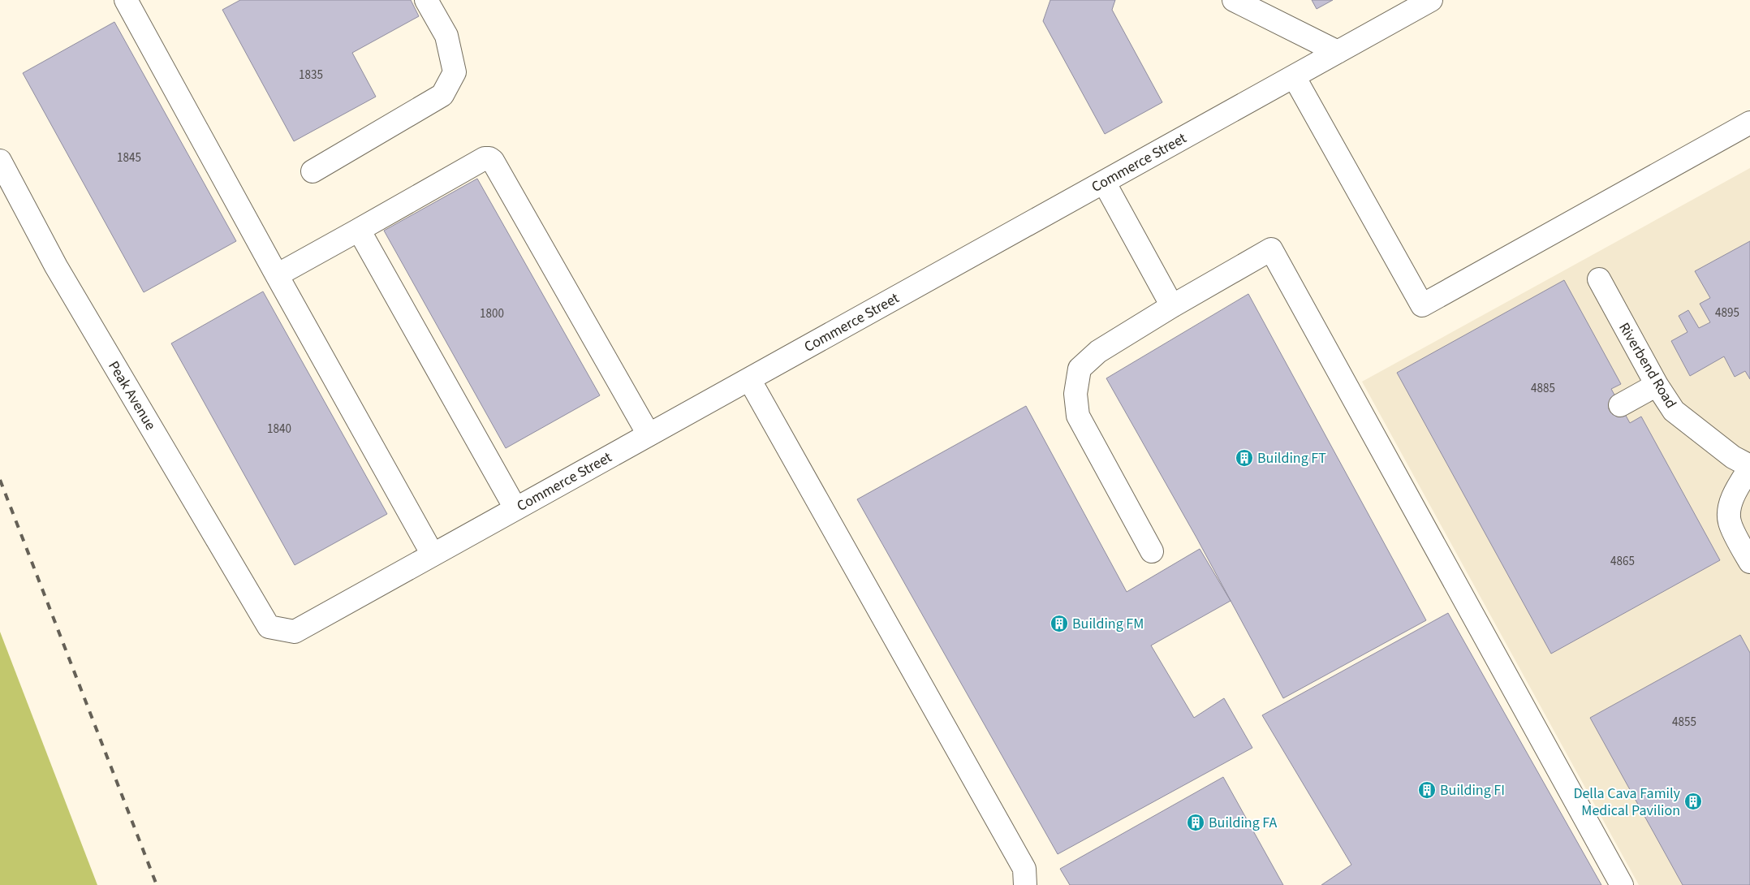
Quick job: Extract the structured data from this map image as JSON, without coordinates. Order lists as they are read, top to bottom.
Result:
{
  "streets": {
    "street": ["Commerce Street", "Riverbend Road", "Peak Avenue"]
  },
  "crossings": [
    ["Commerce Street", "Peak Avenue"]
  ],
  "places": {
    "building": [
      "Building FT",
      "Building FM",
      "Building FI",
      "Della Cava Family Medical Pavilion",
      "Building FA"
    ]
  },
  "house_numbers": [
    "1835",
    "1845",
    "4895",
    "1800",
    "4885",
    "1840",
    "4865",
    "4855"
  ]
}
